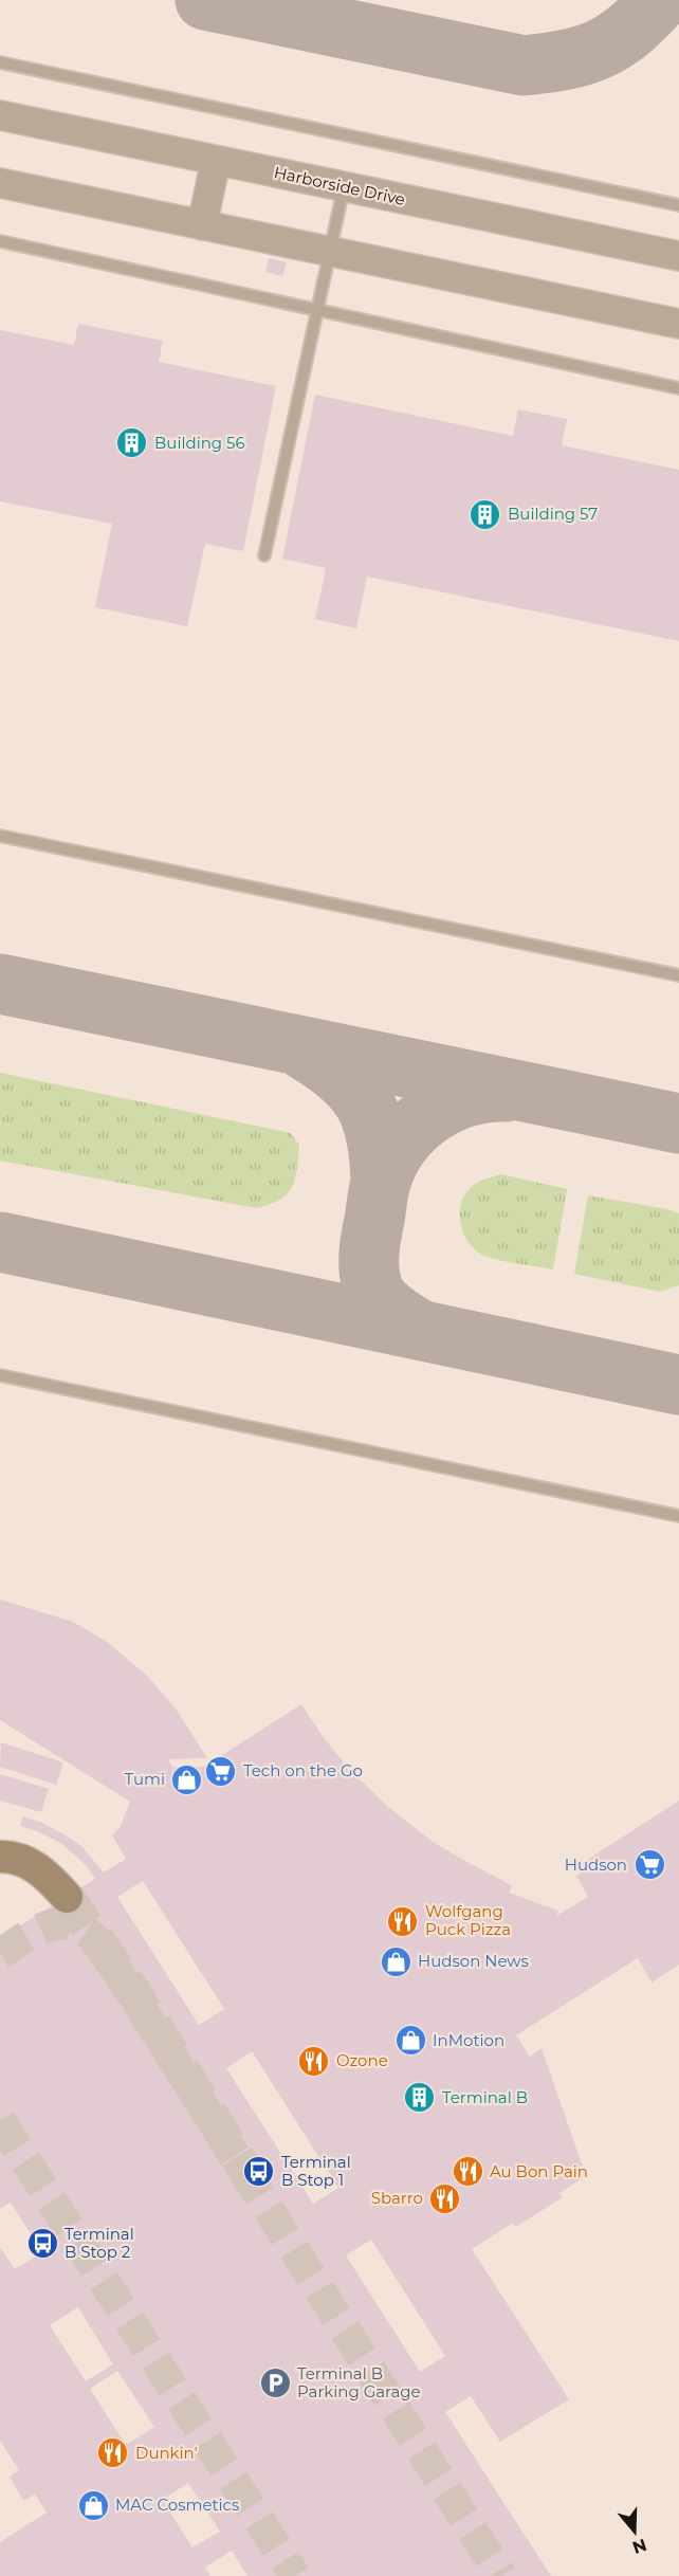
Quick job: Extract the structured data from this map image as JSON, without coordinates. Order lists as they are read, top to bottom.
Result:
{
  "streets": {
    "street": ["Harborside Drive"]
  },
  "places": {
    "building": ["Building 56", "Building 57", "Terminal B"],
    "supermarket": ["Tech on the Go", "Hudson"],
    "shop": [
      "Tumi",
      "Hudson News",
      "InMotion",
      "MAC Cosmetics"
    ],
    "restaurant": [
      "Wolfgang Puck Pizza",
      "Ozone",
      "Au Bon Pain",
      "Sbarro",
      "Dunkin'"
    ],
    "bus stop": ["Terminal B Stop 1", "Terminal B Stop 2"],
    "parking": ["Terminal B Parking Garage"]
  },
  "north": "bottom"
}
